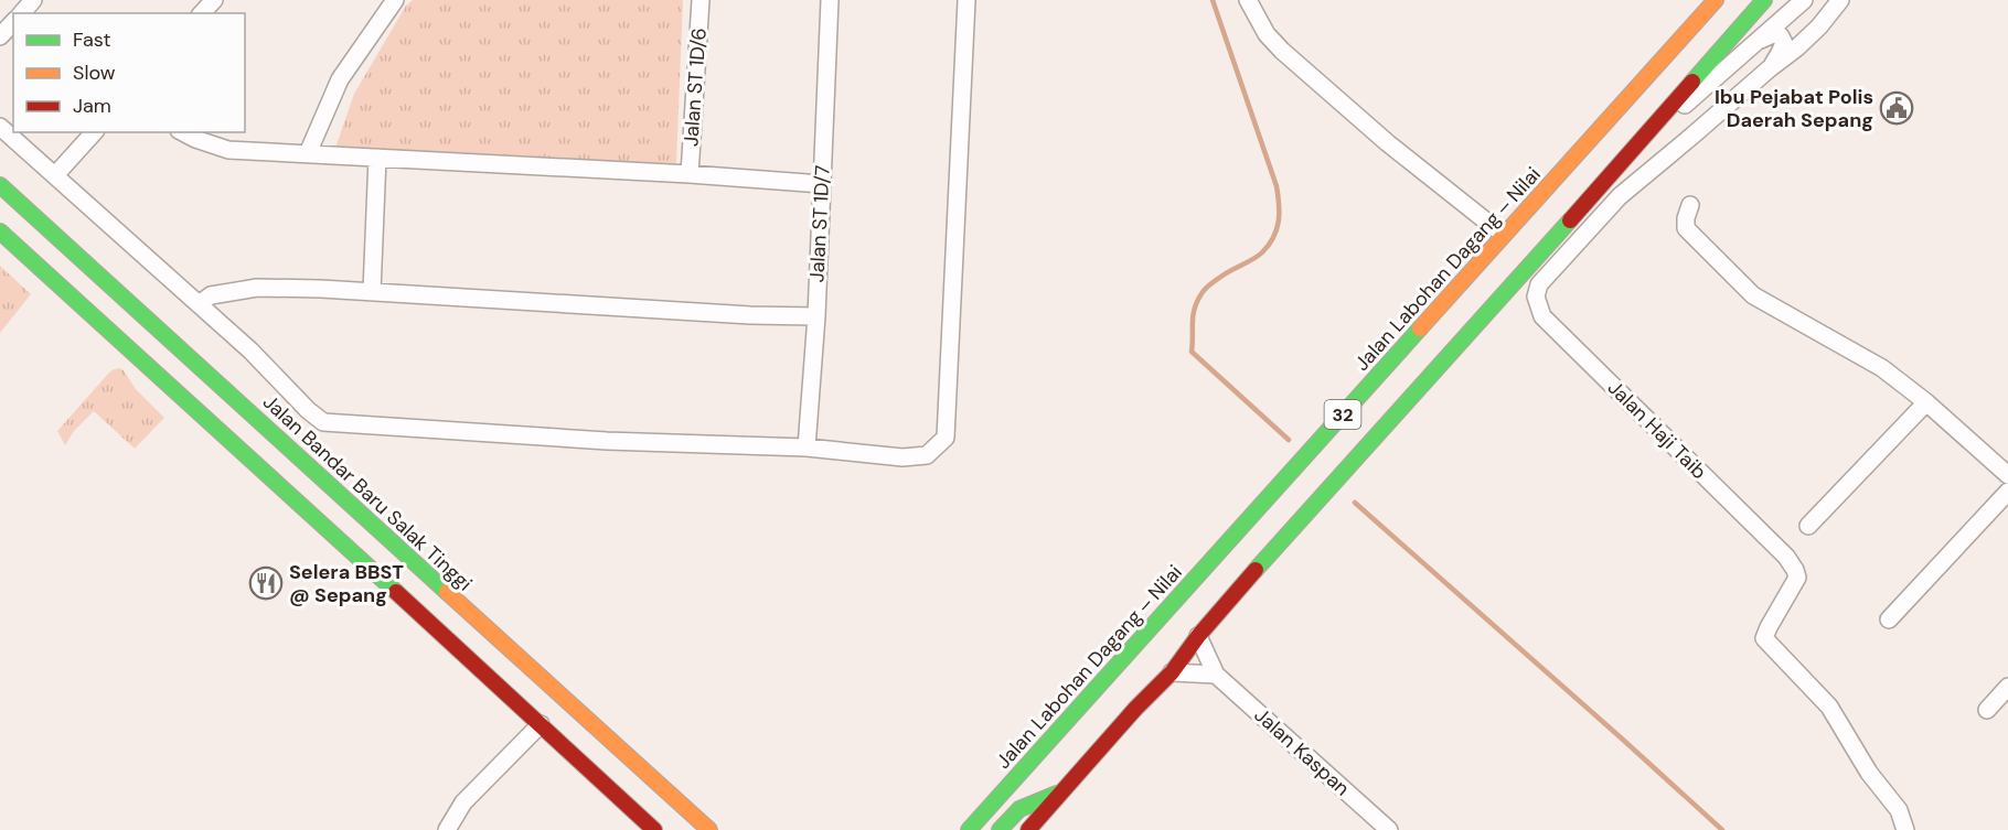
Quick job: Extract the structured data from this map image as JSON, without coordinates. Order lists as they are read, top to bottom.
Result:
{
  "streets": {
    "main road": ["Jalan Labohan Dagang ‒ Nilai", "32", "Jalan Bandar Baru Salak Tinggi"],
    "street": [
      "Jalan ST 1D/6",
      "Jalan ST 1D/7",
      "Jalan Haji Taib",
      "Jalan Kaspan"
    ]
  },
  "places": {
    "public building": ["Ibu Pejabat Polis Daerah Sepang"],
    "restaurant": ["Selera BBST @ Sepang"]
  },
  "legend": ["Fast", "Slow", "Jam"]
}
